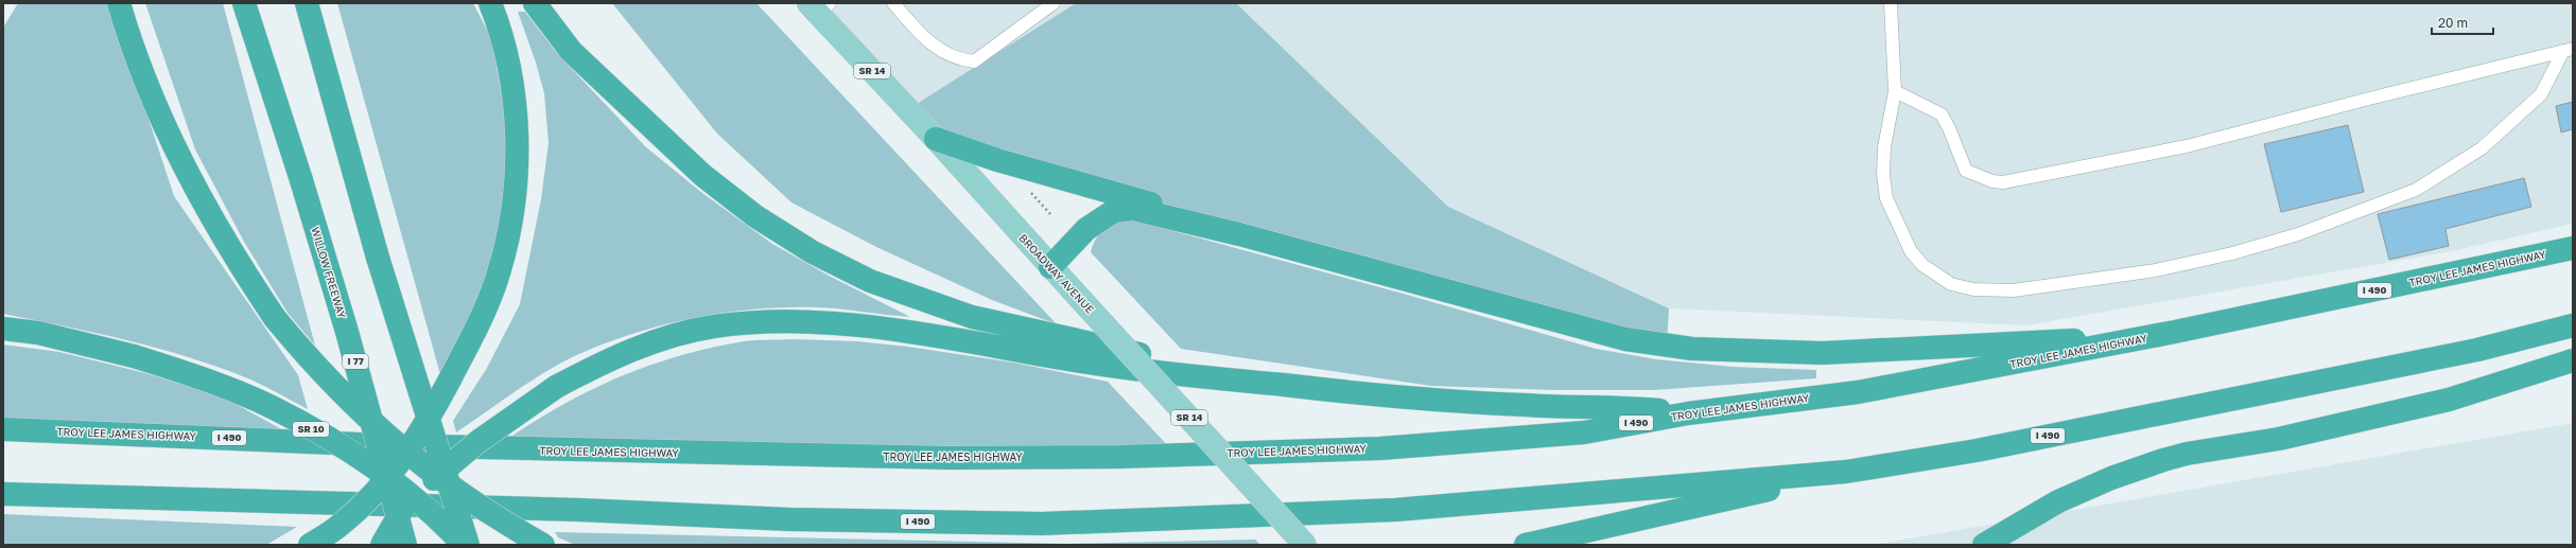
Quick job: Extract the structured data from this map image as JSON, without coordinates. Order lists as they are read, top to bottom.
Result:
{
  "streets": {
    "highway": [
      "TROY LEE JAMES HIGHWAY",
      "WILLOW FREEWAY",
      "I 490",
      "I 77",
      "SR 10"
    ],
    "main road": ["SR 14", "BROADWAY AVENUE"]
  },
  "scale_bar": "20 m"
}
